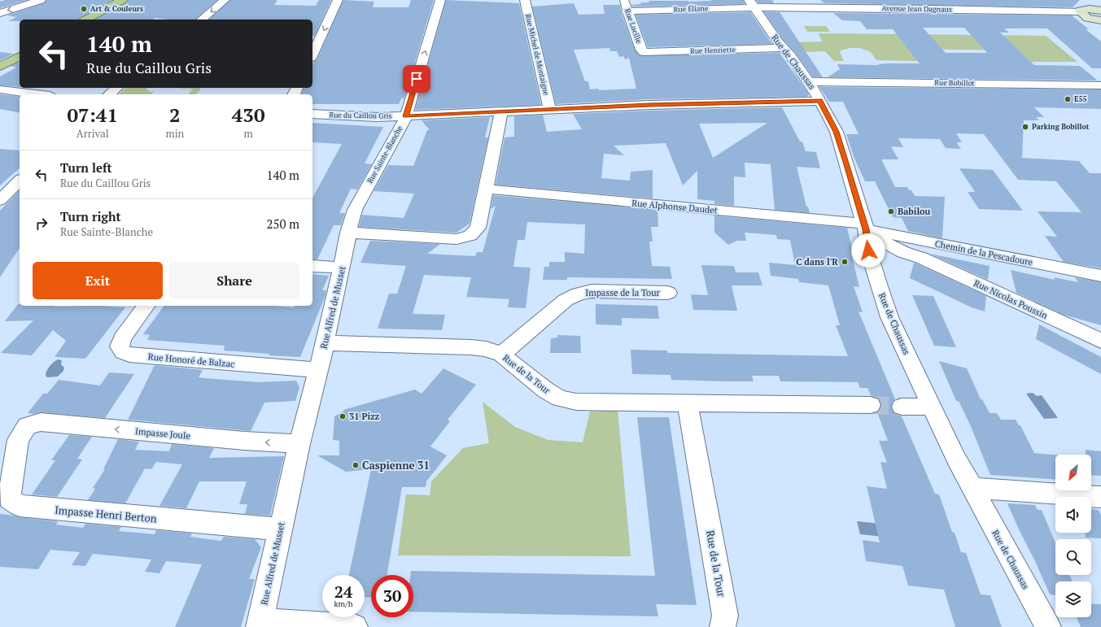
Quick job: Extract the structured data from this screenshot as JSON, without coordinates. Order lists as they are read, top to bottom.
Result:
{
  "streets": {
    "street": [
      "Rue Éliane",
      "Avenue Jean Dagnaux",
      "Rue Lucille",
      "Rue Henriette",
      "Rue Michel de Montaigne",
      "Rue de Chaussas",
      "Rue Bobillot",
      "Rue du Caillou Gris",
      "Rue Sainte-Blanche",
      "Rue Alphonse Daudet",
      "Chemin de la Pescadoure",
      "Impasse de la Tour",
      "Rue Nicolas Poussin",
      "Rue Alfred de Musset",
      "Rue Honoré de Balzac",
      "Rue de la Tour",
      "Impasse Joule",
      "Impasse Henri Berton"
    ]
  },
  "crossings": [
    ["Rue Éliane", "Avenue Jean Dagnaux"],
    ["Rue Éliane", "Rue Lucille"],
    ["Rue Éliane", "Rue de Chaussas"],
    ["Avenue Jean Dagnaux", "Rue de Chaussas"],
    ["Rue Lucille", "Rue Henriette"],
    ["Rue Henriette", "Rue de Chaussas"],
    ["Rue Michel de Montaigne", "Rue du Caillou Gris"],
    ["Rue de Chaussas", "Rue Bobillot"],
    ["Rue de Chaussas", "Rue du Caillou Gris"],
    ["Rue de Chaussas", "Rue Alphonse Daudet"],
    ["Rue de Chaussas", "Chemin de la Pescadoure"],
    ["Rue de Chaussas", "Rue Nicolas Poussin"],
    ["Rue du Caillou Gris", "Rue Sainte-Blanche"],
    ["Rue Sainte-Blanche", "Rue Alfred de Musset"],
    ["Rue Alphonse Daudet", "Chemin de la Pescadoure"],
    ["Rue Alphonse Daudet", "Rue Nicolas Poussin"],
    ["Chemin de la Pescadoure", "Rue Nicolas Poussin"],
    ["Impasse de la Tour", "Rue de la Tour"],
    ["Rue Alfred de Musset", "Rue Honoré de Balzac"],
    ["Rue Alfred de Musset", "Rue de la Tour"],
    ["Rue Alfred de Musset", "Impasse Joule"],
    ["Rue Alfred de Musset", "Impasse Henri Berton"],
    ["Impasse Joule", "Impasse Henri Berton"]
  ],
  "one_way": ["Impasse Joule"],
  "places": [
    "Art & Couleurs",
    "E55",
    "Parking Bobillot",
    "Babilou",
    "C dans l'R",
    "31 Pizz",
    "Caspienne 31"
  ],
  "north": "bottom left",
  "page": {
    "turn": ["140 m", "Rue du Caillou Gris"],
    "eta": [
      "07:41",
      "Arrival",
      "2",
      "min",
      "430",
      "m"
    ],
    "list": [
      {
        "name": "Turn left",
        "note": "Rue du Caillou Gris",
        "value": "140 m"
      },
      {
        "name": "Turn right",
        "note": "Rue Sainte-Blanche",
        "value": "250 m"
      }
    ],
    "buttons": ["Exit", "Share"],
    "speed": "24 km/h",
    "limit": "30"
  }
}
